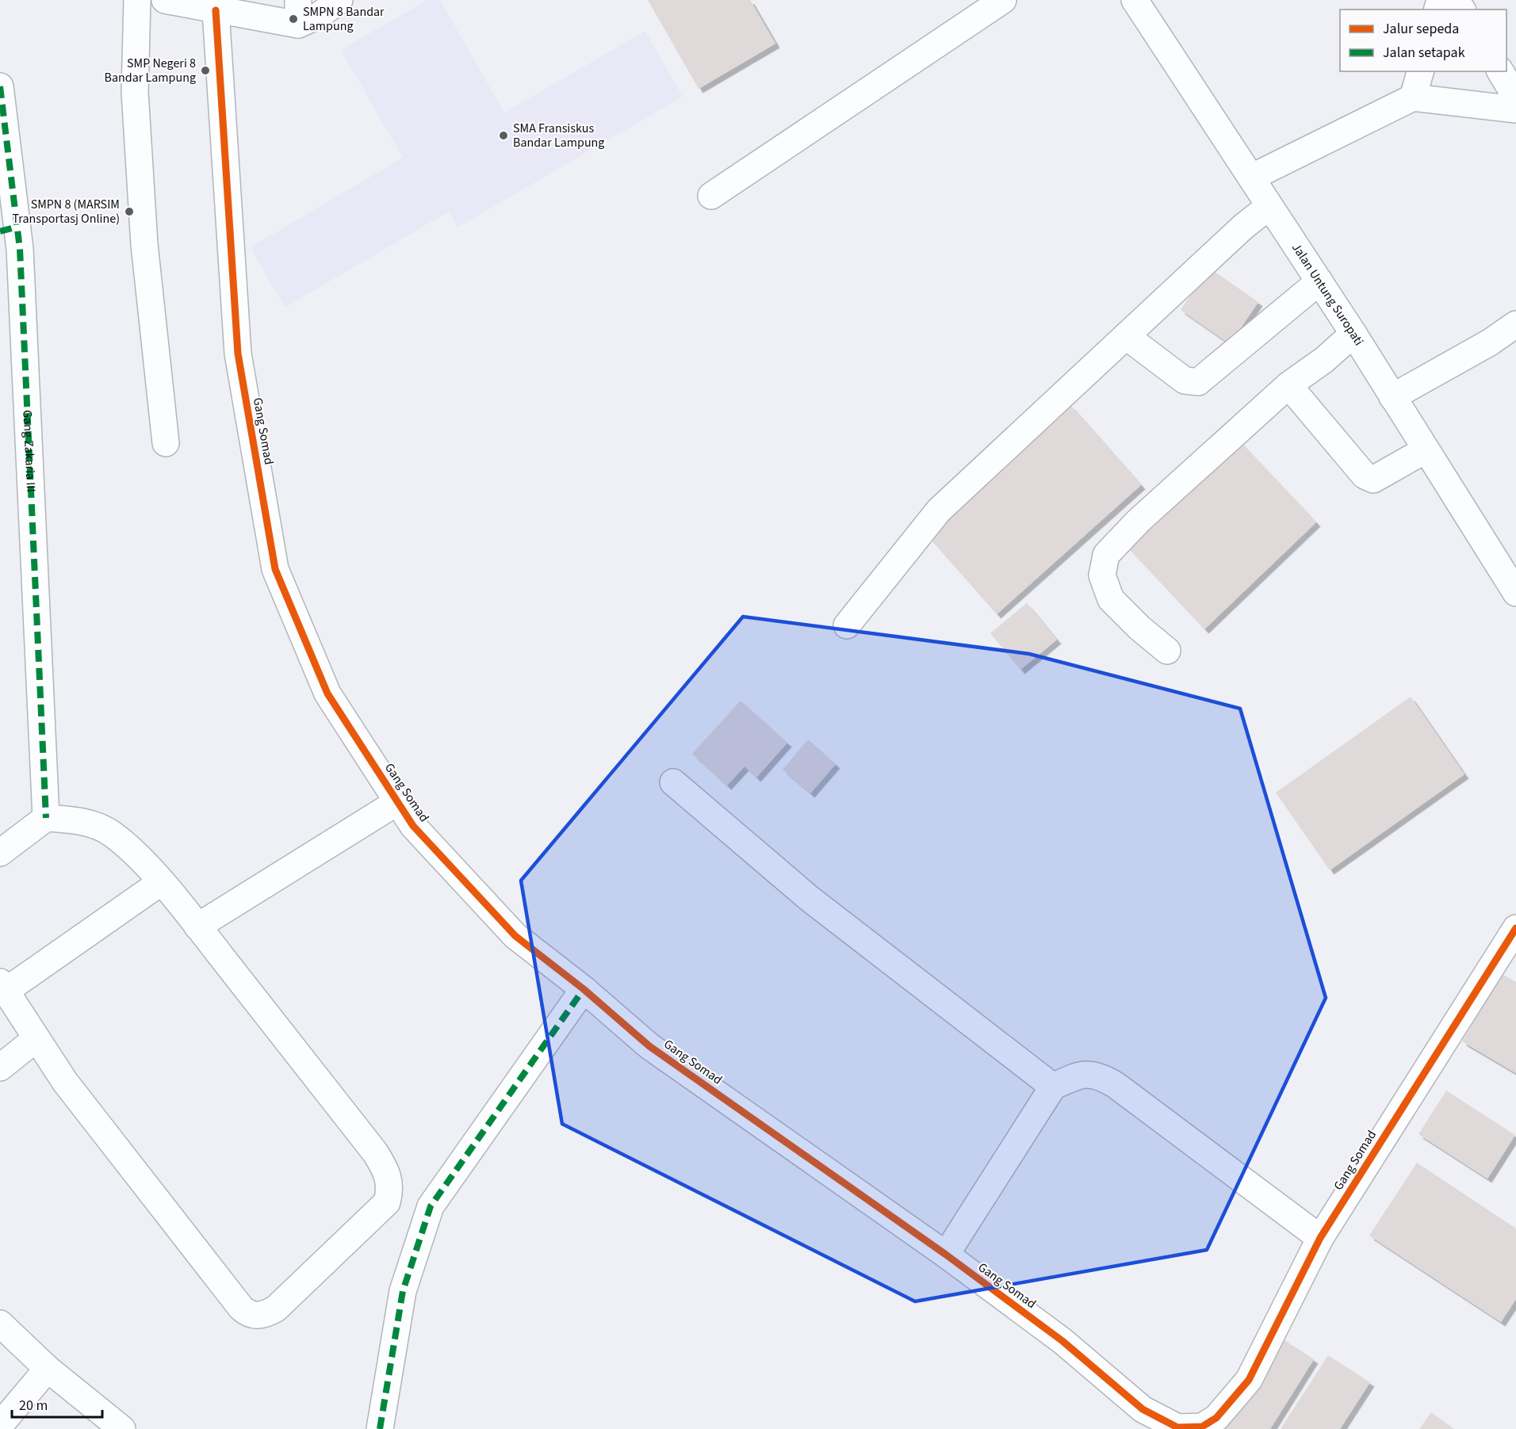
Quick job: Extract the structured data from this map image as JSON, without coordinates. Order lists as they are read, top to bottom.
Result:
{
  "streets": {
    "street": ["Jalan Untung Suropati", "Gang Somad", "Gang Zakaria III"]
  },
  "places": [
    "SMPN 8 Bandar Lampung",
    "SMP Negeri 8 Bandar Lampung",
    "SMA Fransiskus Bandar Lampung",
    "SMPN 8 (MARSIM Transportasj Online)"
  ],
  "legend": ["Jalur sepeda", "Jalan setapak"],
  "scale_bar": "20 m"
}
